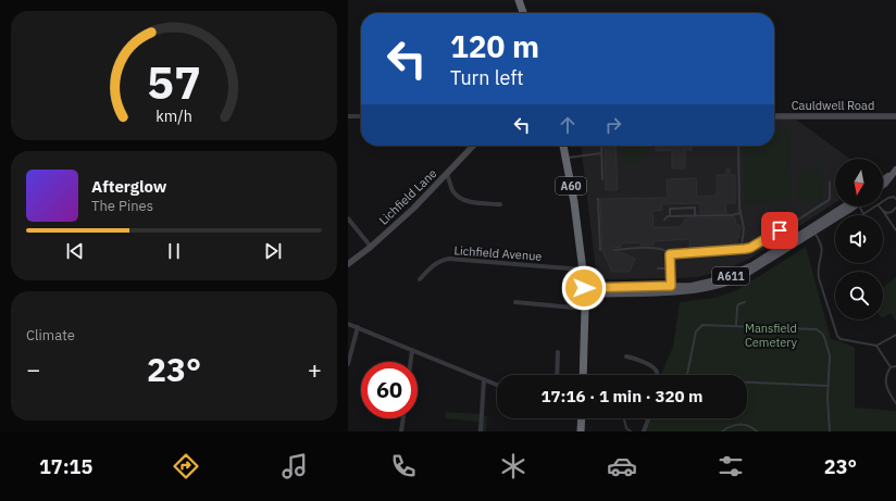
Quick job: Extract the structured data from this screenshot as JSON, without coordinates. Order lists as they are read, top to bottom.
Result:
{
  "streets": {
    "highway": ["A60"],
    "main road": ["A611"],
    "street": ["Cauldwell Road", "Lichfield Lane", "Lichfield Avenue"]
  },
  "crossings": [
    ["A60", "Lichfield Avenue"],
    ["A60", "A611"]
  ],
  "parks": ["Mansfield Cemetery"],
  "north": "bottom",
  "page": {
    "turn": ["120 m", "Turn left"],
    "song": ["Afterglow", "The Pines"],
    "tile": "Climate",
    "heat": ["−", "23°", "+"],
    "limit": "60",
    "trip": "17:16 · 1 min · 320 m",
    "tabs": ["17:15", "23°"],
    "gauge": ["57", "km/h"]
  }
}
